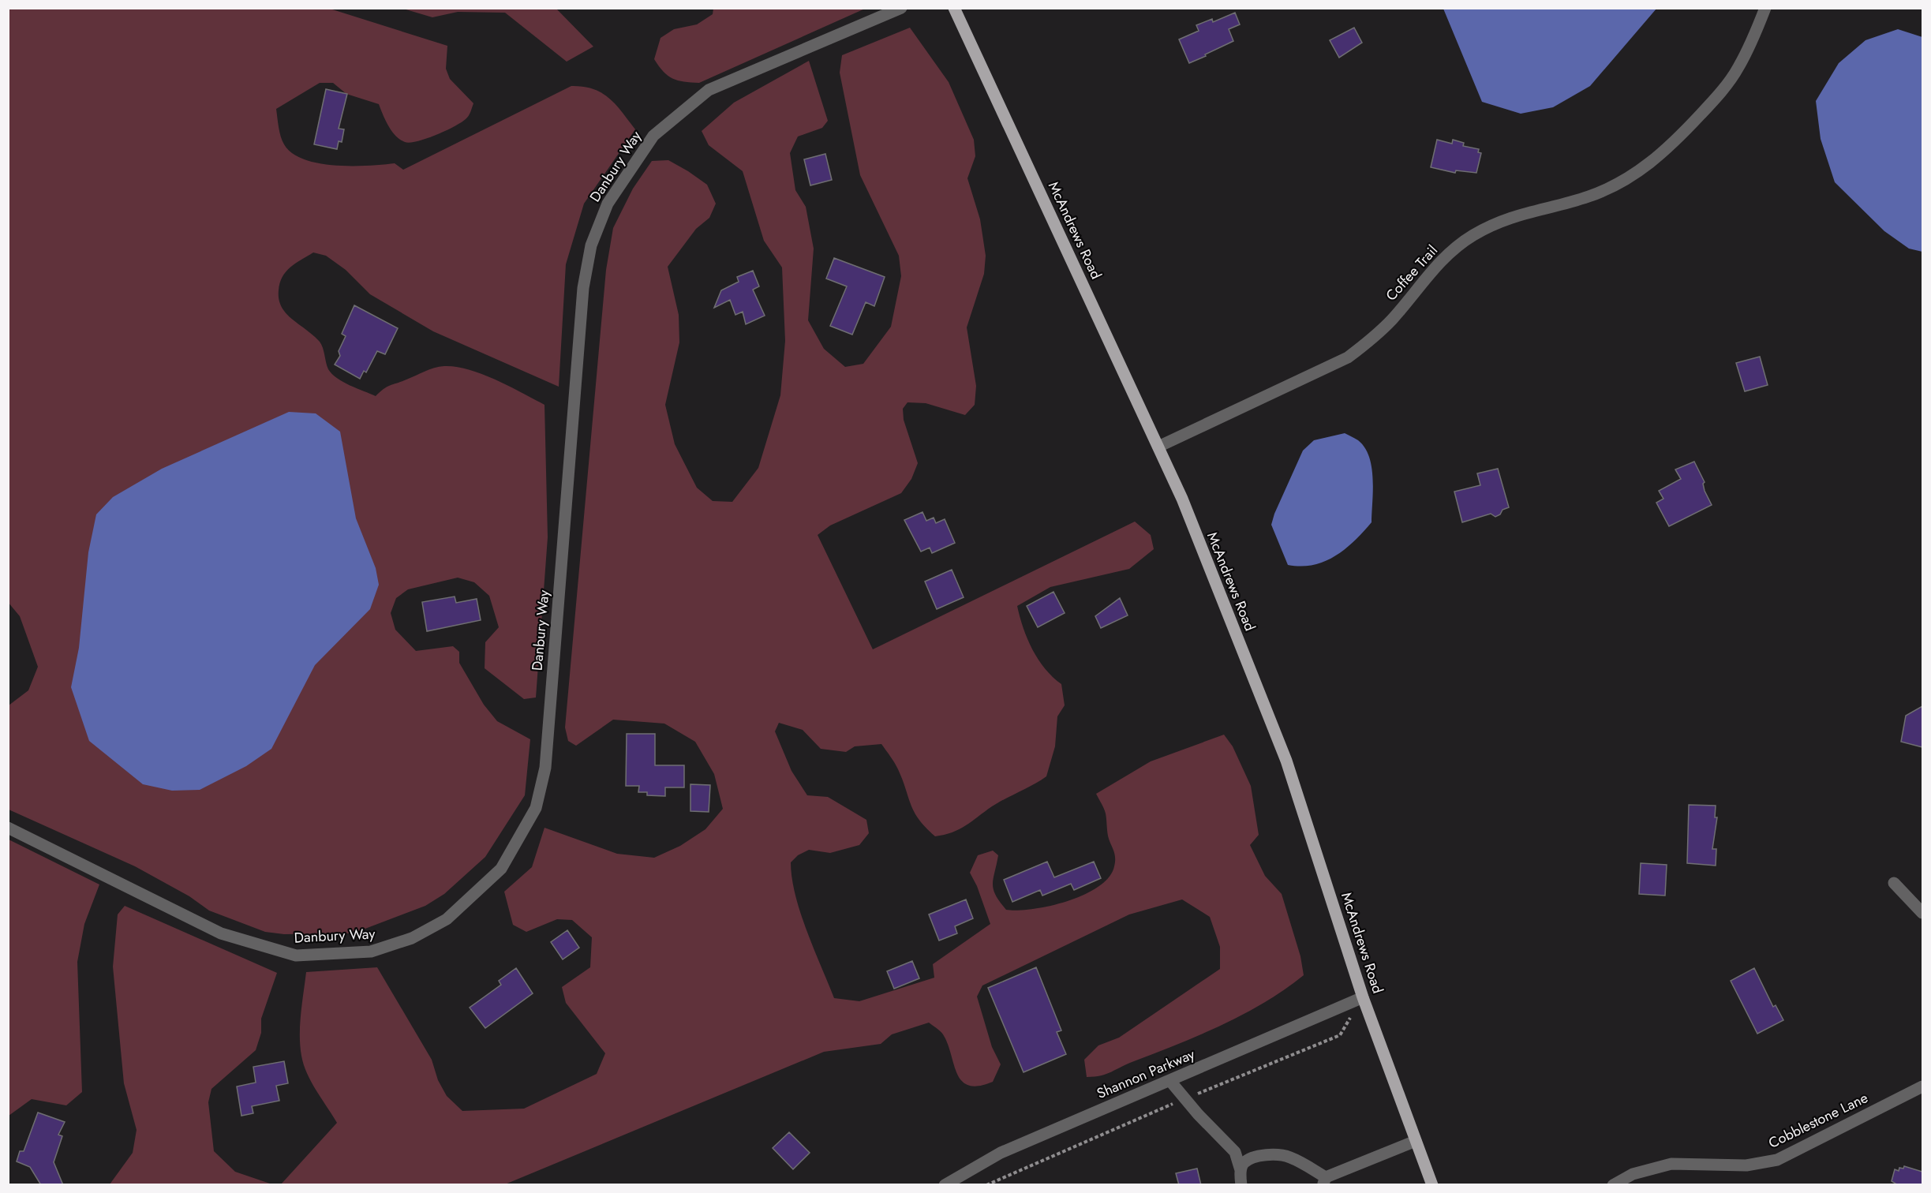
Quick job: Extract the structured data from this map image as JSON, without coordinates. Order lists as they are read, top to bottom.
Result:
{
  "streets": {
    "main road": ["McAndrews Road"],
    "street": [
      "Danbury Way",
      "Coffee Trail",
      "Shannon Parkway",
      "Cobblestone Lane"
    ]
  },
  "crossings": [
    ["McAndrews Road", "Coffee Trail"],
    ["McAndrews Road", "Shannon Parkway"]
  ]
}
